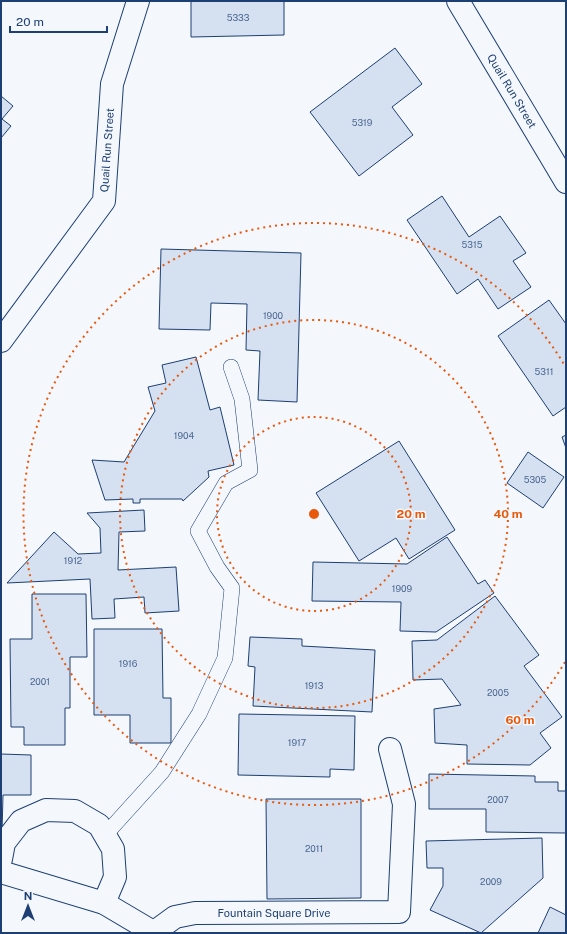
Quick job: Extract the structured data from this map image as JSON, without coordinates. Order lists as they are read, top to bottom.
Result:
{
  "streets": {
    "street": ["Quail Run Street", "Fountain Square Drive"]
  },
  "house_numbers": [
    "5333",
    "5319",
    "5315",
    "1900",
    "5311",
    "1904",
    "5305",
    "1912",
    "1909",
    "1916",
    "2001",
    "1913",
    "2005",
    "1917",
    "2007",
    "2011",
    "2009"
  ],
  "scale_bar": "20 m",
  "north": "top",
  "rings": ["20 m", "40 m", "60 m"]
}
